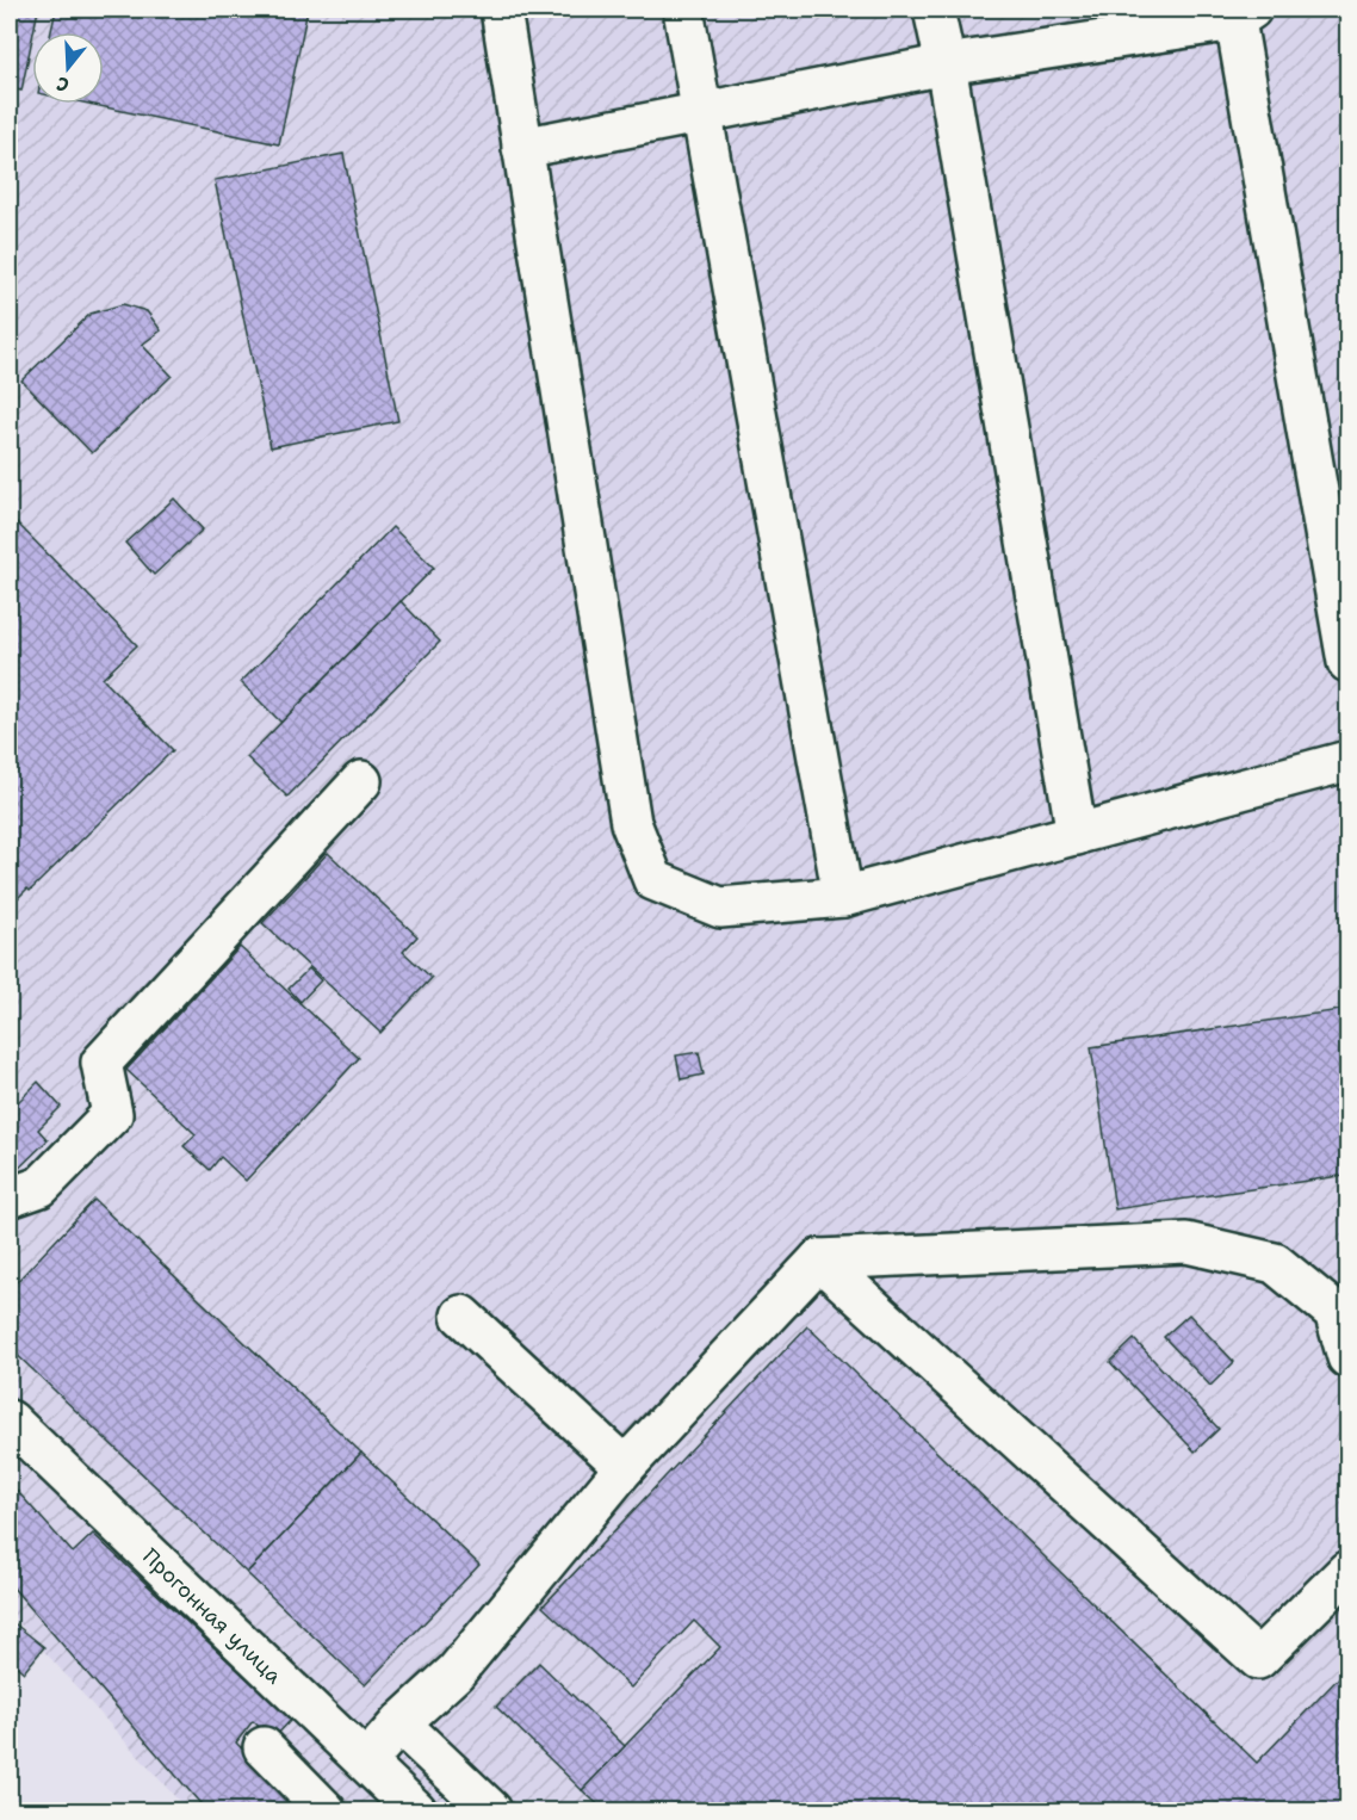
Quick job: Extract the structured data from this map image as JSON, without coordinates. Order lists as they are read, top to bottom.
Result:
{
  "streets": {
    "street": ["Прогонная улица"]
  },
  "north": "bottom"
}
